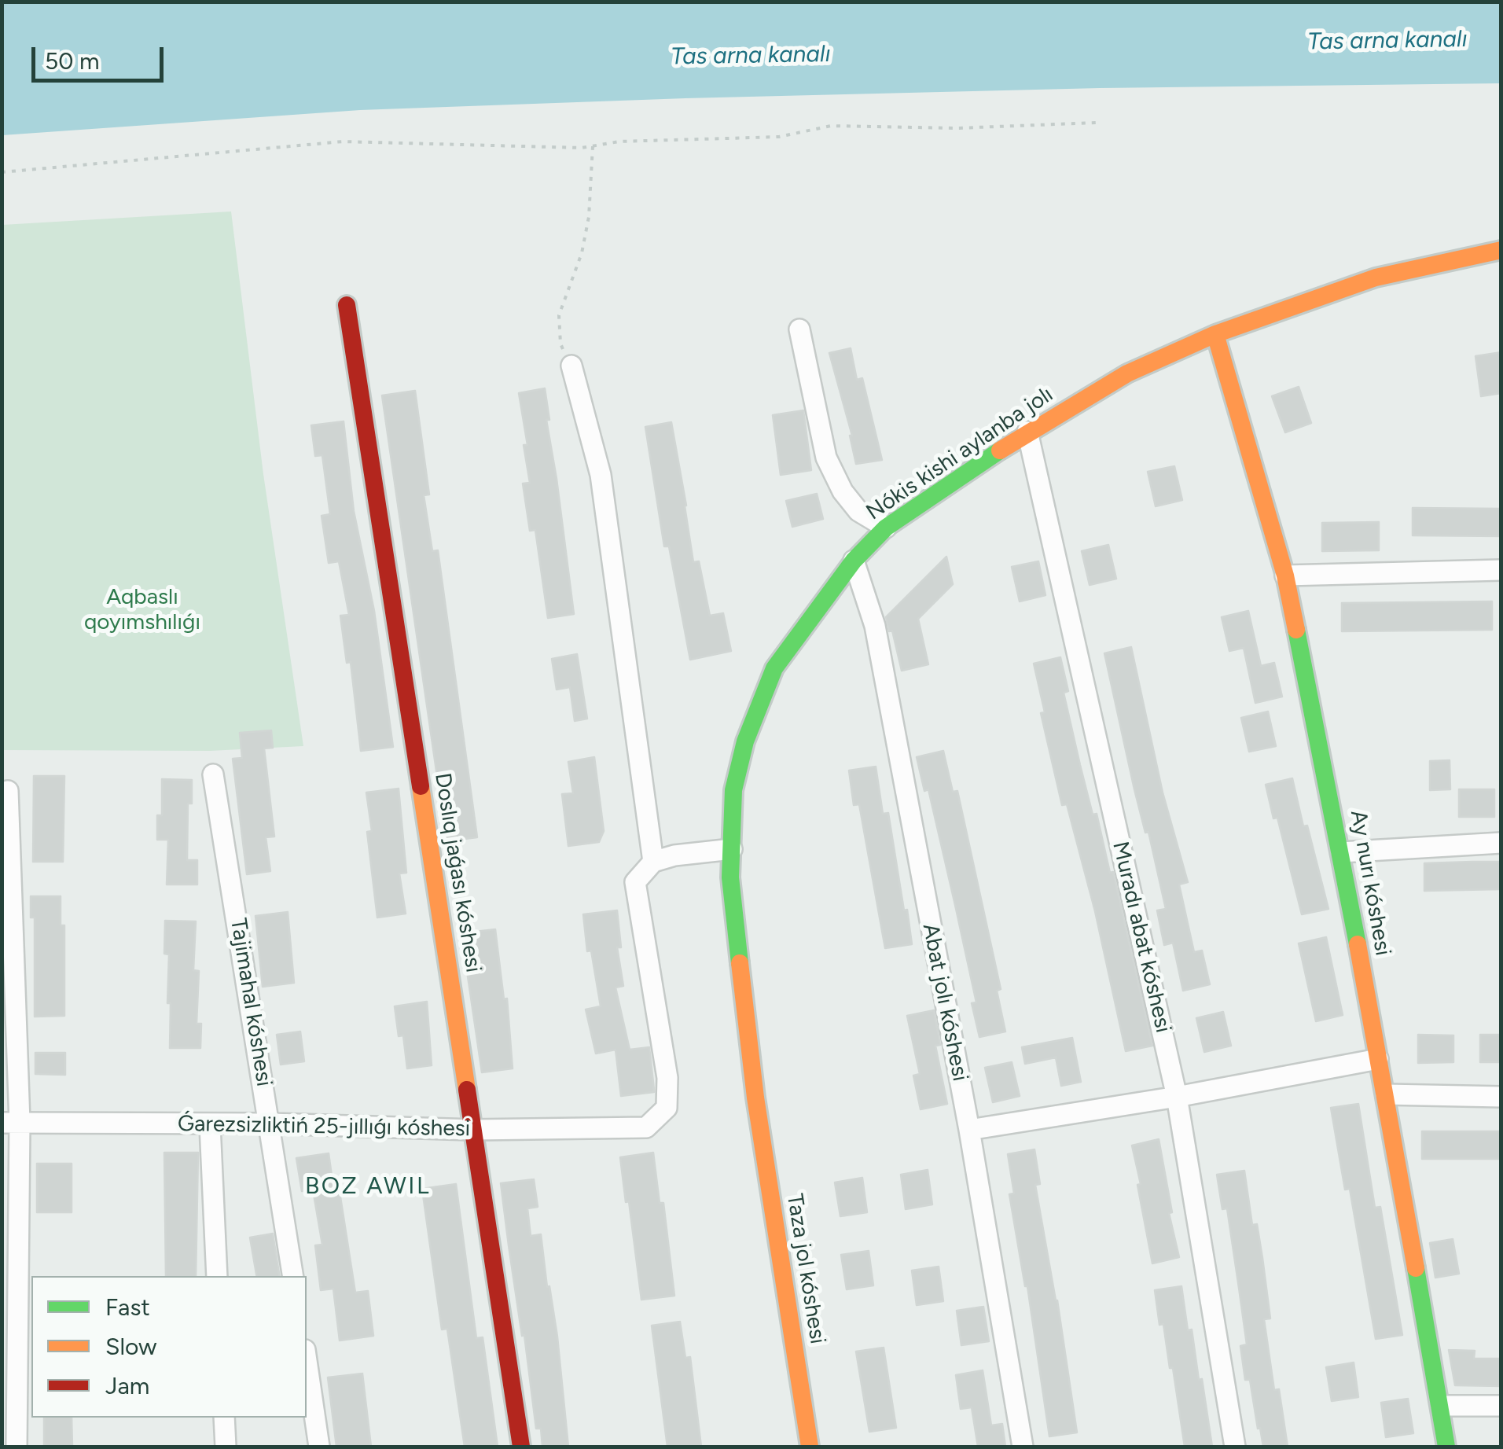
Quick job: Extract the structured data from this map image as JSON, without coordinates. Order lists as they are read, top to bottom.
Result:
{
  "streets": {
    "street": [
      "Nókis kishi aylanba jolı",
      "Doslıq jaǵası kóshesi",
      "Ay nurı kóshesi",
      "Muradı abat kóshesi",
      "Tajimahal kóshesi",
      "Abat jolı kóshesi",
      "Ǵarezsizliktiń 25-jıllıǵı kóshesi",
      "Taza jol kóshesi"
    ]
  },
  "crossings": [
    ["Nókis kishi aylanba jolı", "Ay nurı kóshesi"],
    ["Nókis kishi aylanba jolı", "Muradı abat kóshesi"],
    ["Nókis kishi aylanba jolı", "Abat jolı kóshesi"],
    ["Nókis kishi aylanba jolı", "Taza jol kóshesi"],
    ["Doslıq jaǵası kóshesi", "Ǵarezsizliktiń 25-jıllıǵı kóshesi"],
    ["Tajimahal kóshesi", "Ǵarezsizliktiń 25-jıllıǵı kóshesi"]
  ],
  "districts": ["BOZ AWIL"],
  "water": ["Tas arna kanalı"],
  "parks": ["Aqbaslı qoyımshılıǵı"],
  "legend": ["Fast", "Slow", "Jam"],
  "scale_bar": "50 m"
}
